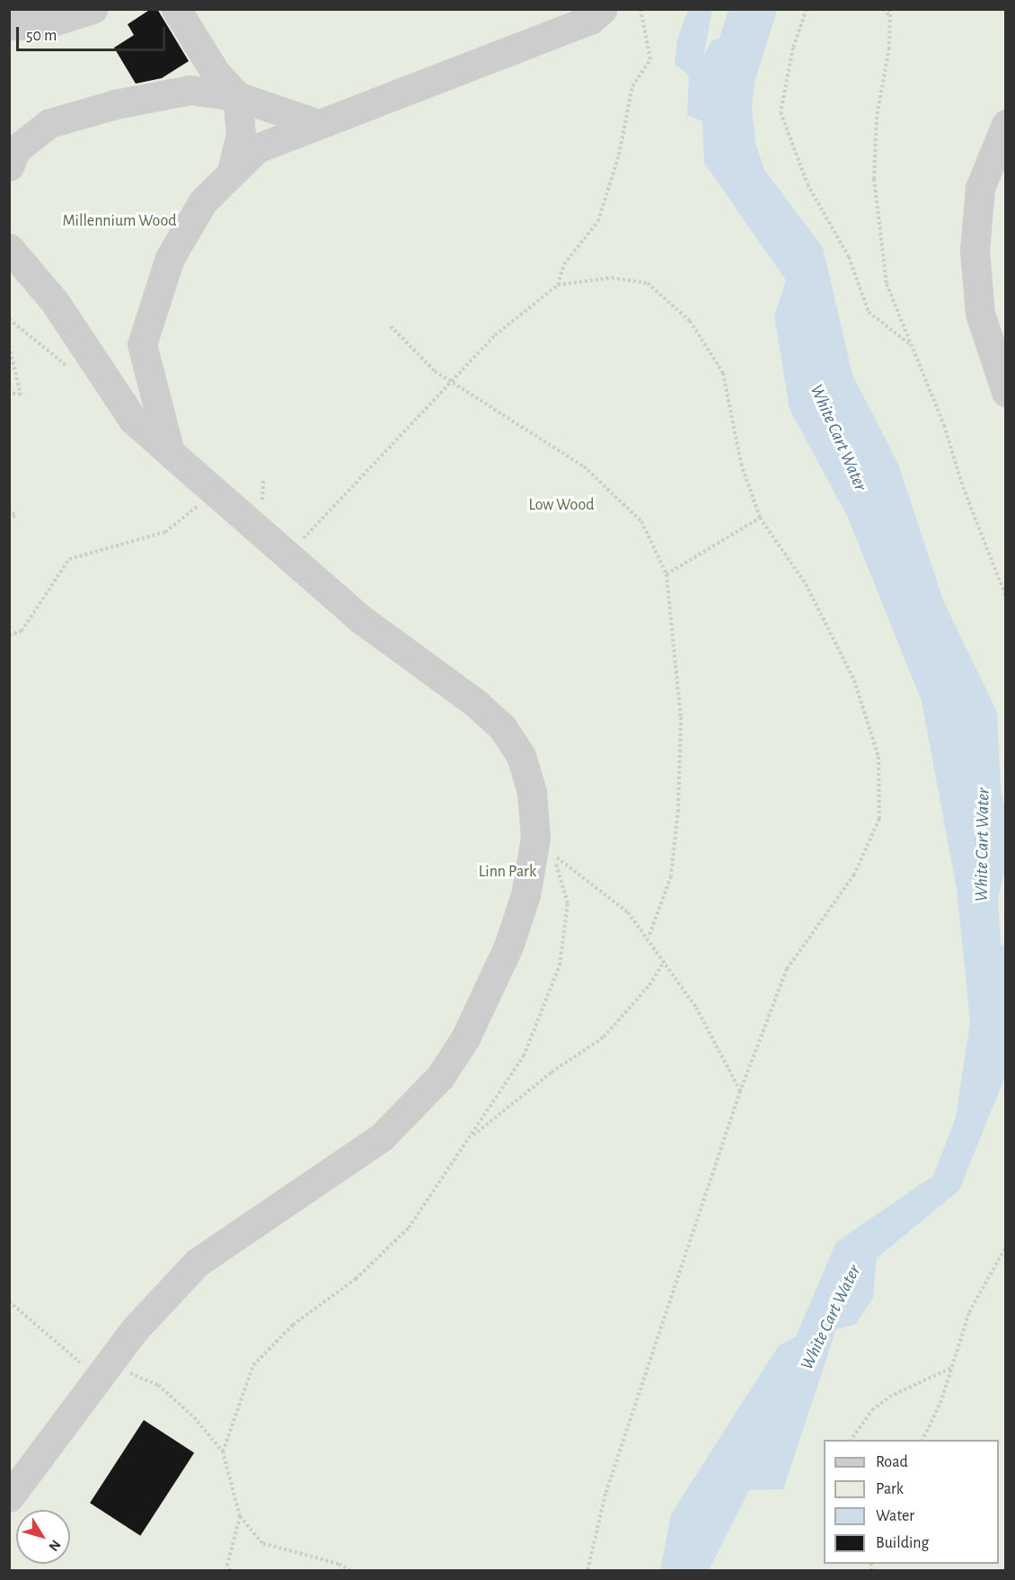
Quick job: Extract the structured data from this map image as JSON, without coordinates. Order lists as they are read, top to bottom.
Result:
{
  "water": ["White Cart Water"],
  "parks": ["Millennium Wood", "Low Wood", "Linn Park"],
  "legend": [
    "Road",
    "Park",
    "Water",
    "Building"
  ],
  "scale_bar": "50 m",
  "north": "bottom right"
}
